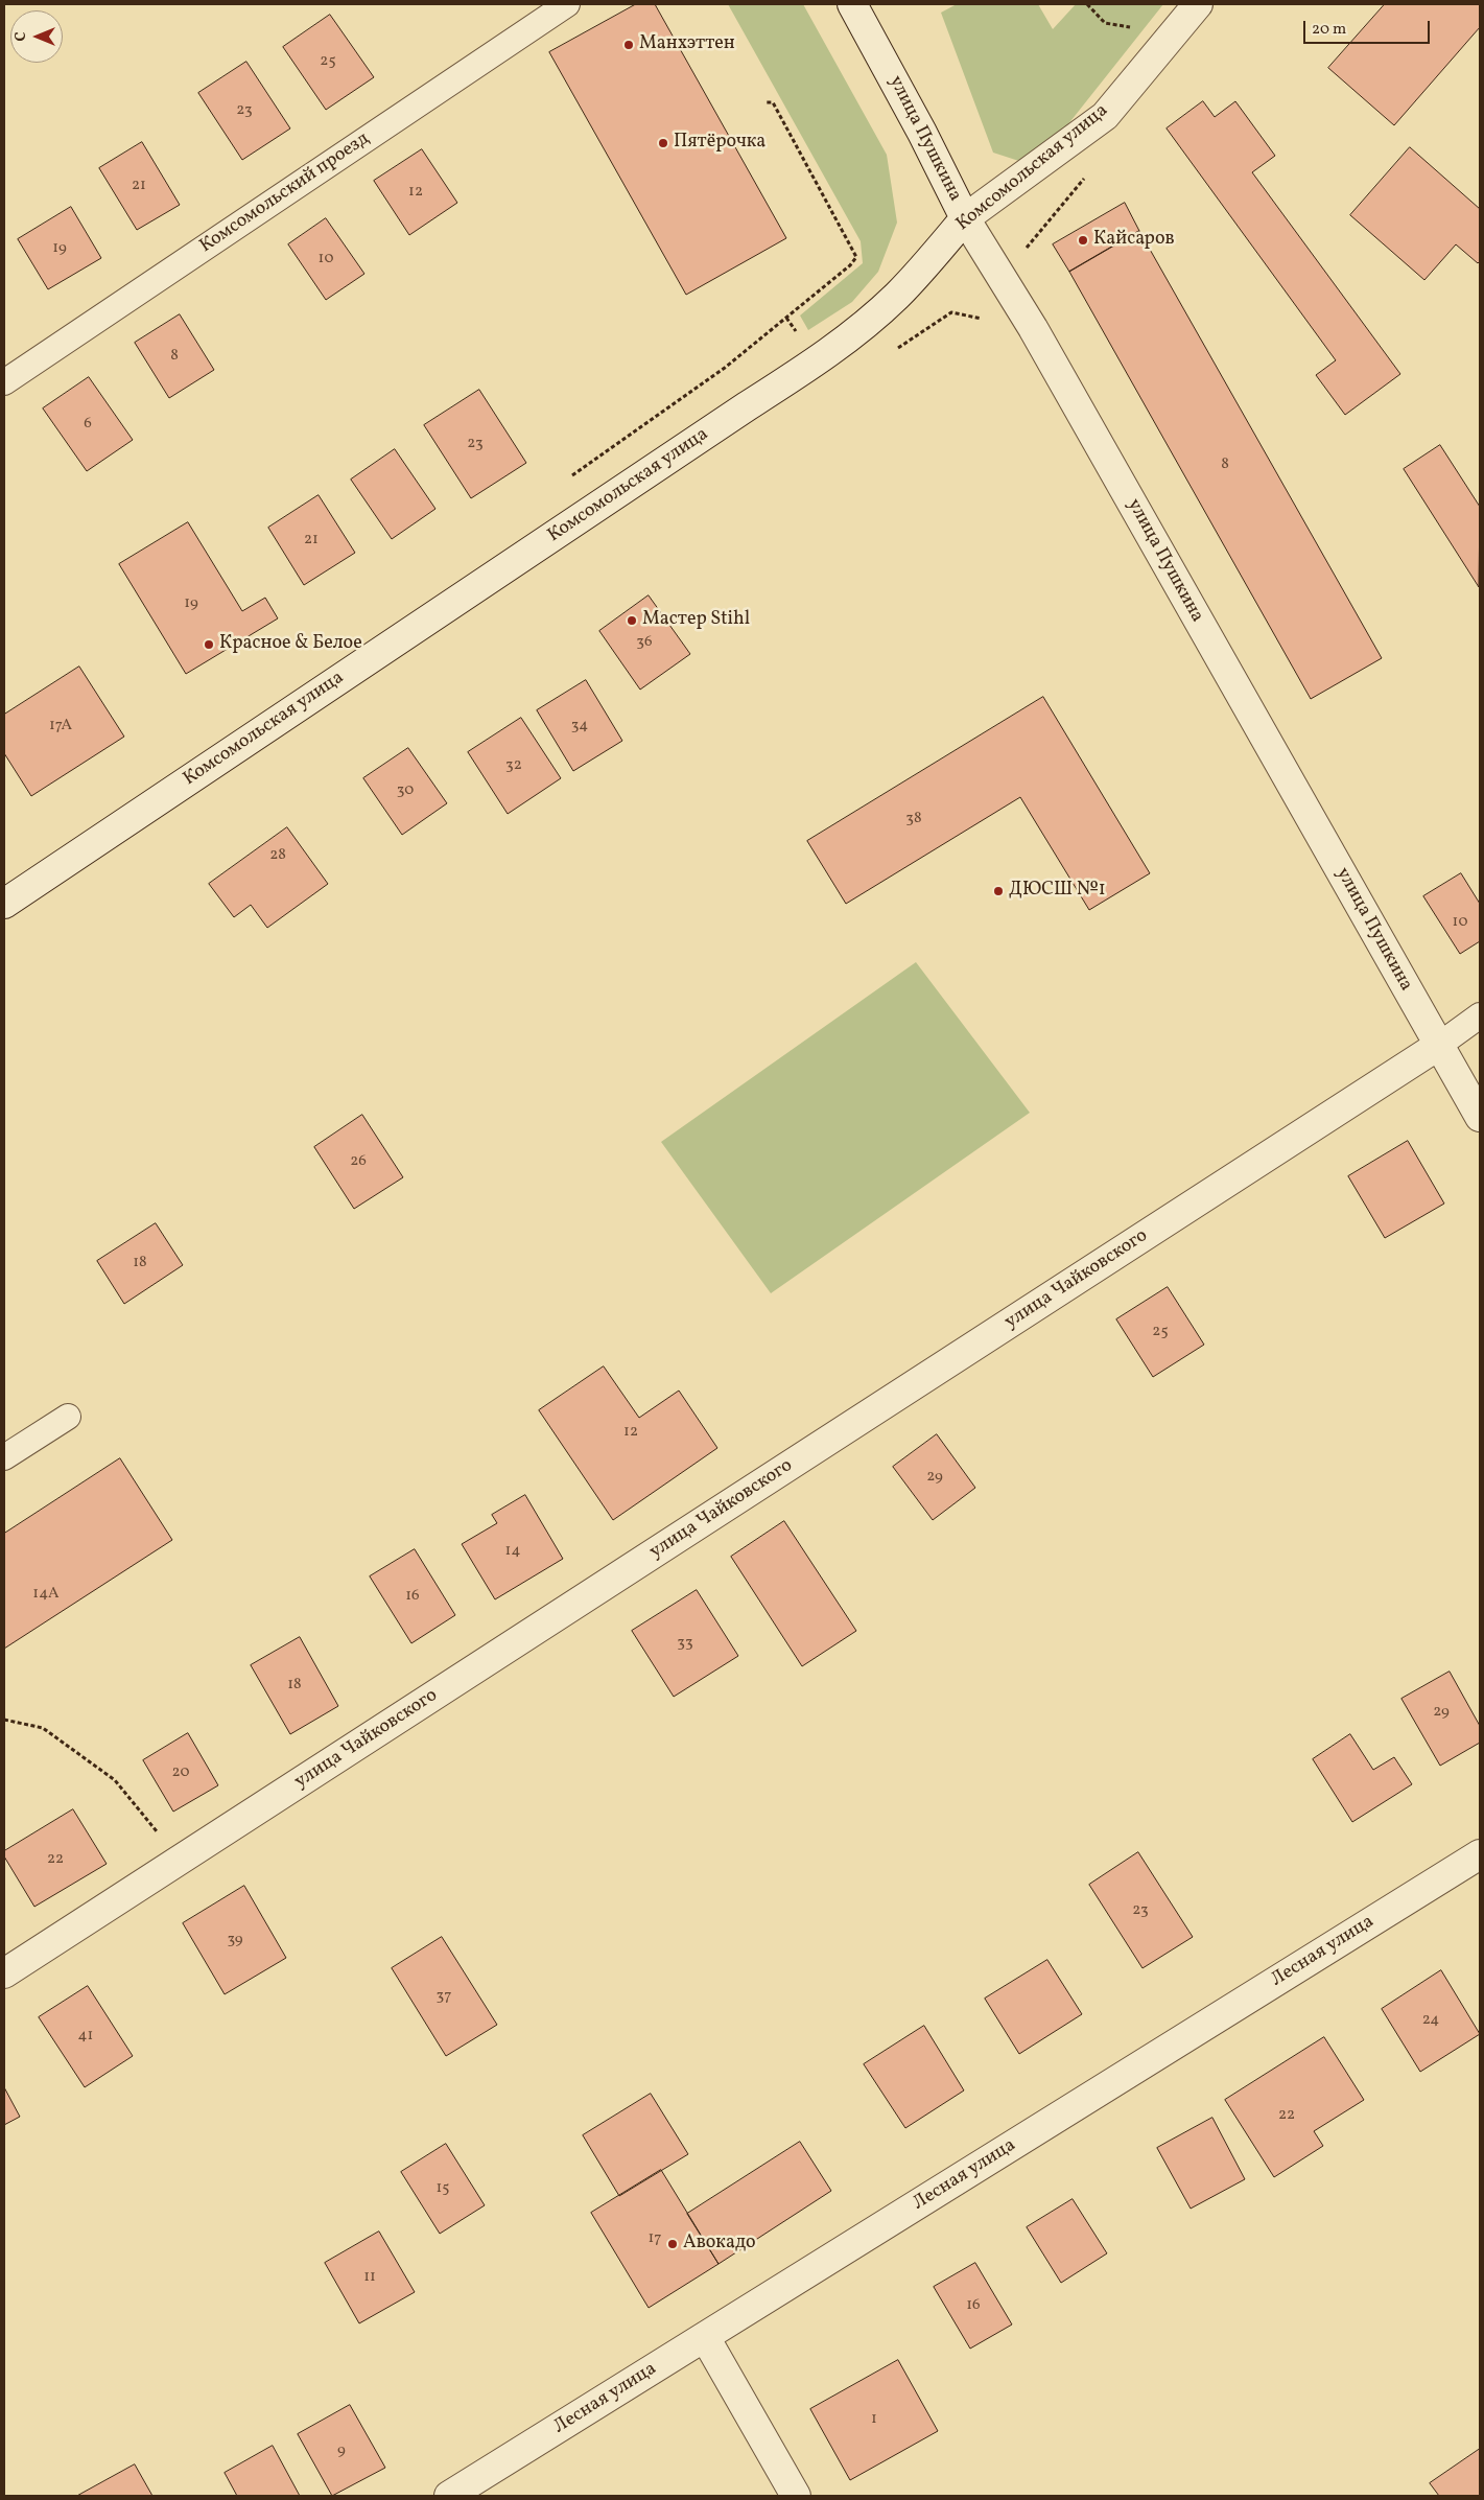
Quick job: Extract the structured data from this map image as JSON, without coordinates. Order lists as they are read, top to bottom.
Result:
{
  "streets": {
    "street": [
      "улица Пушкина",
      "Комсомольская улица",
      "улица Чайковского",
      "Лесная улица"
    ],
    "lane": ["Комсомольский проезд"]
  },
  "crossings": [
    ["улица Пушкина", "Комсомольская улица"],
    ["улица Пушкина", "улица Чайковского"]
  ],
  "places": [
    "Манхэттен",
    "Пятёрочка",
    "Кайсаров",
    "Мастер Stihl",
    "Красное & Белое",
    "ДЮСШ №1",
    "Авокадо"
  ],
  "house_numbers": [
    "25",
    "23",
    "21",
    "12",
    "19",
    "10",
    "8",
    "6",
    "23",
    "8",
    "21",
    "19",
    "36",
    "17А",
    "34",
    "32",
    "30",
    "38",
    "28",
    "10",
    "26",
    "18",
    "25",
    "12",
    "29",
    "14",
    "14А",
    "16",
    "33",
    "18",
    "29",
    "20",
    "22",
    "23",
    "39",
    "37",
    "24",
    "41",
    "22",
    "15",
    "17",
    "11",
    "16",
    "1",
    "9"
  ],
  "scale_bar": "20 m",
  "north": "left"
}
